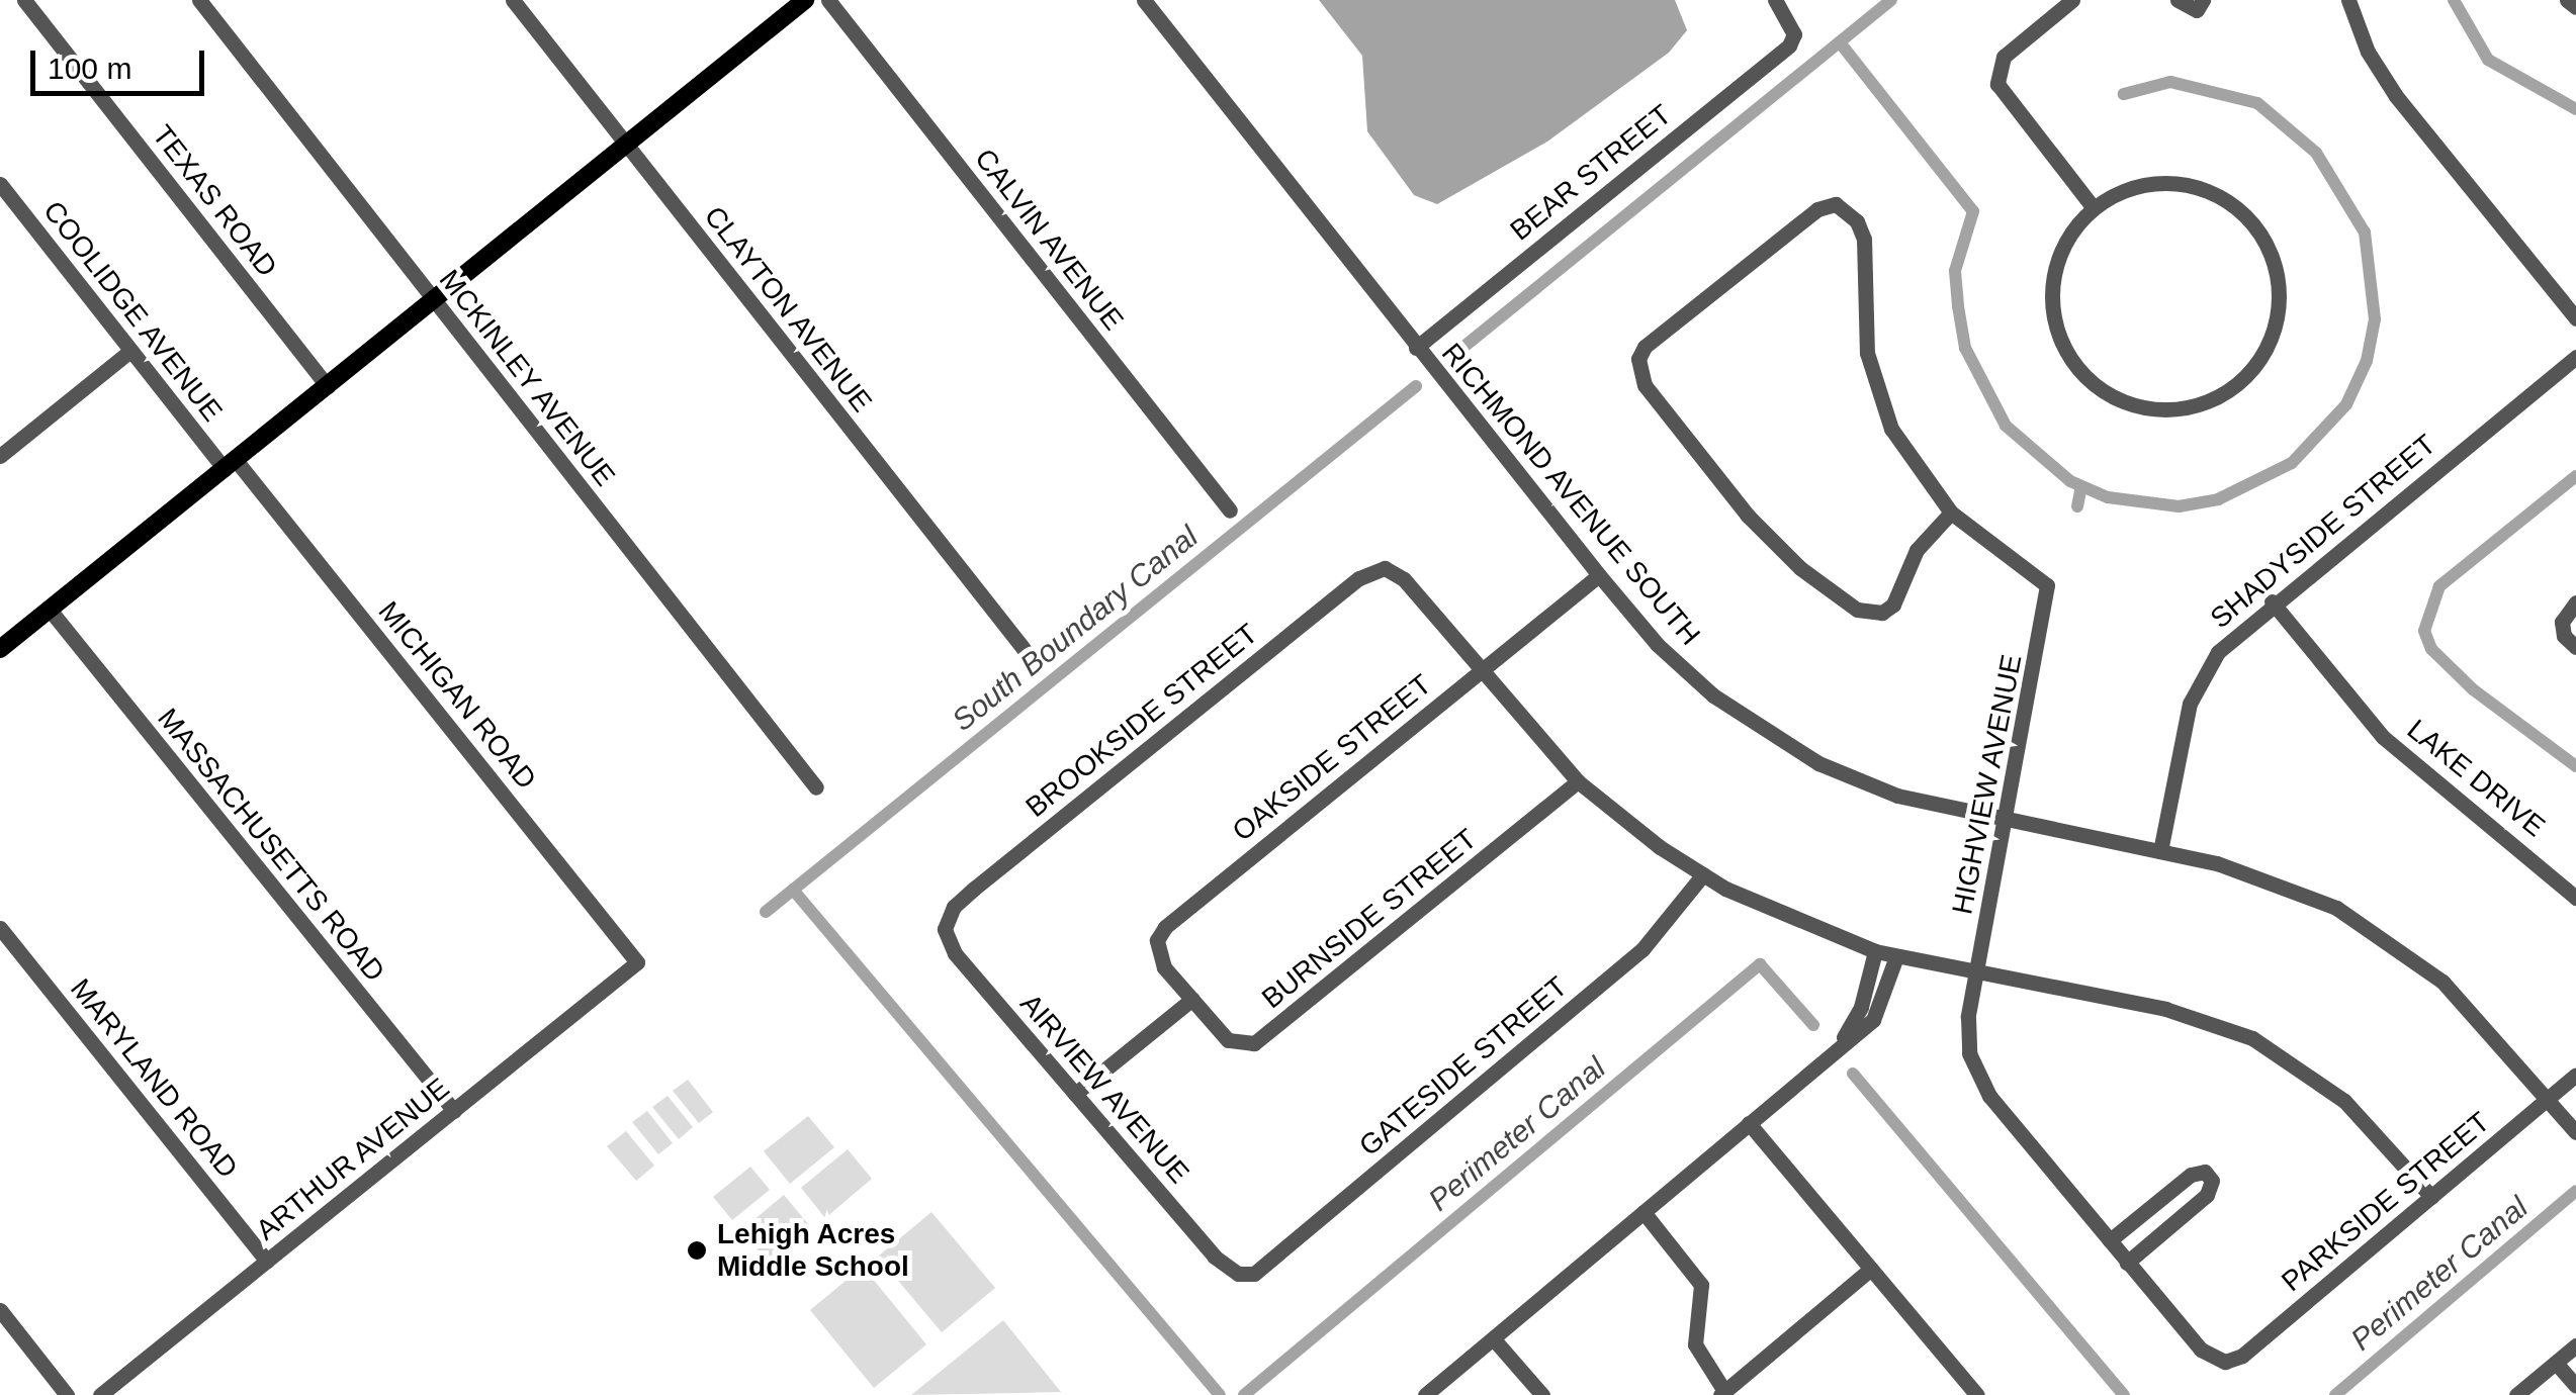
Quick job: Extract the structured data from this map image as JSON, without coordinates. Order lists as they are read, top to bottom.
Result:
{
  "streets": {
    "street": [
      "BEAR STREET",
      "TEXAS ROAD",
      "CALVIN AVENUE",
      "CLAYTON AVENUE",
      "COOLIDGE AVENUE",
      "MCKINLEY AVENUE",
      "RICHMOND AVENUE SOUTH",
      "SHADYSIDE STREET",
      "MICHIGAN ROAD",
      "BROOKSIDE STREET",
      "OAKSIDE STREET",
      "LAKE DRIVE",
      "HIGHVIEW AVENUE",
      "MASSACHUSETTS ROAD",
      "BURNSIDE STREET",
      "GATESIDE STREET",
      "MARYLAND ROAD",
      "AIRVIEW AVENUE",
      "ARTHUR AVENUE",
      "PARKSIDE STREET"
    ]
  },
  "crossings": [
    ["BEAR STREET", "RICHMOND AVENUE SOUTH"],
    ["COOLIDGE AVENUE", "MICHIGAN ROAD"],
    ["RICHMOND AVENUE SOUTH", "SHADYSIDE STREET"],
    ["RICHMOND AVENUE SOUTH", "OAKSIDE STREET"],
    ["RICHMOND AVENUE SOUTH", "HIGHVIEW AVENUE"],
    ["RICHMOND AVENUE SOUTH", "PARKSIDE STREET"],
    ["SHADYSIDE STREET", "LAKE DRIVE"],
    ["MICHIGAN ROAD", "ARTHUR AVENUE"],
    ["BROOKSIDE STREET", "OAKSIDE STREET"],
    ["BROOKSIDE STREET", "AIRVIEW AVENUE"],
    ["OAKSIDE STREET", "BURNSIDE STREET"],
    ["HIGHVIEW AVENUE", "PARKSIDE STREET"],
    ["MASSACHUSETTS ROAD", "ARTHUR AVENUE"],
    ["GATESIDE STREET", "AIRVIEW AVENUE"],
    ["MARYLAND ROAD", "ARTHUR AVENUE"]
  ],
  "water": ["South Boundary Canal", "Perimeter Canal"],
  "places": ["Lehigh Acres Middle School"],
  "scale_bar": "100 m"
}
